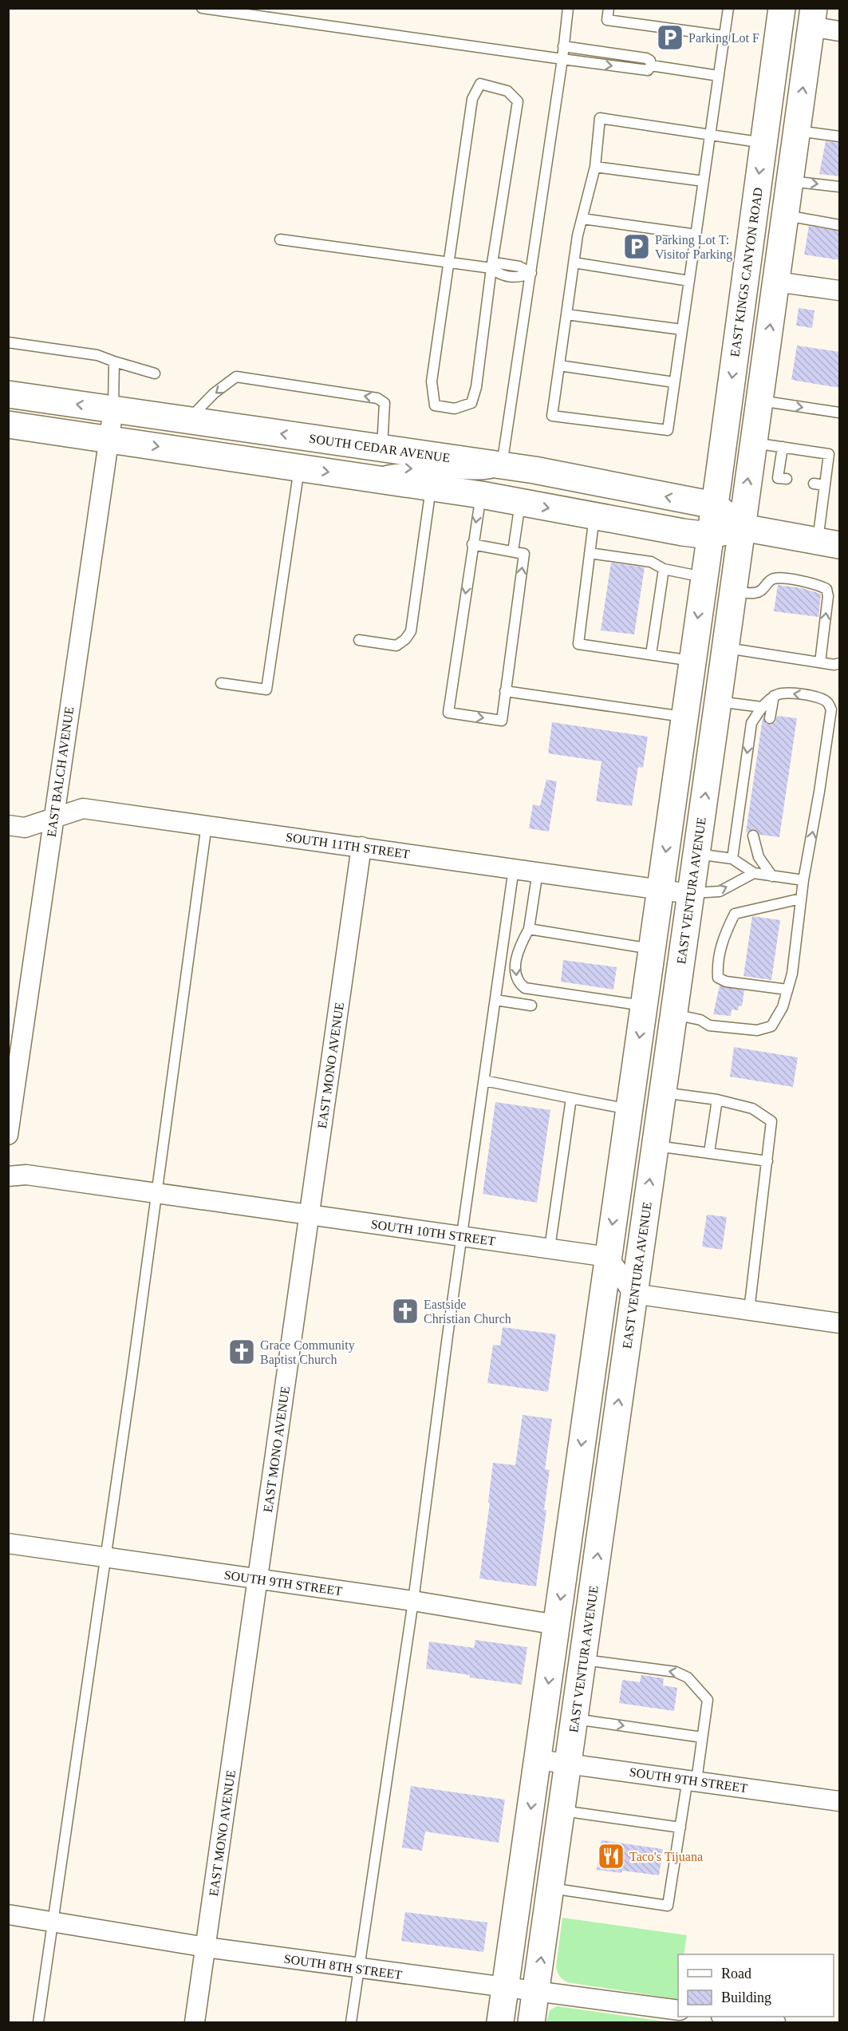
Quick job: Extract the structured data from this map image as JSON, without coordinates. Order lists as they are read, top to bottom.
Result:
{
  "streets": {
    "main road": ["EAST KINGS CANYON ROAD", "SOUTH CEDAR AVENUE", "EAST VENTURA AVENUE"],
    "street": [
      "EAST BALCH AVENUE",
      "SOUTH 11TH STREET",
      "EAST MONO AVENUE",
      "SOUTH 10TH STREET",
      "SOUTH 9TH STREET",
      "SOUTH 8TH STREET"
    ]
  },
  "crossings": [
    ["EAST KINGS CANYON ROAD", "SOUTH CEDAR AVENUE"],
    ["SOUTH CEDAR AVENUE", "EAST BALCH AVENUE"],
    ["SOUTH CEDAR AVENUE", "EAST VENTURA AVENUE"],
    ["EAST BALCH AVENUE", "SOUTH 11TH STREET"],
    ["SOUTH 11TH STREET", "EAST VENTURA AVENUE"],
    ["SOUTH 11TH STREET", "EAST MONO AVENUE"],
    ["EAST VENTURA AVENUE", "SOUTH 9TH STREET"],
    ["EAST VENTURA AVENUE", "SOUTH 8TH STREET"],
    ["EAST MONO AVENUE", "SOUTH 10TH STREET"],
    ["EAST MONO AVENUE", "SOUTH 9TH STREET"],
    ["EAST MONO AVENUE", "SOUTH 8TH STREET"]
  ],
  "places": {
    "parking": ["Parking Lot F", "Parking Lot T: Visitor Parking"],
    "church": ["Eastside Christian Church", "Grace Community Baptist Church"],
    "restaurant": ["Taco's Tijuana"]
  },
  "legend": ["Road", "Building"]
}
